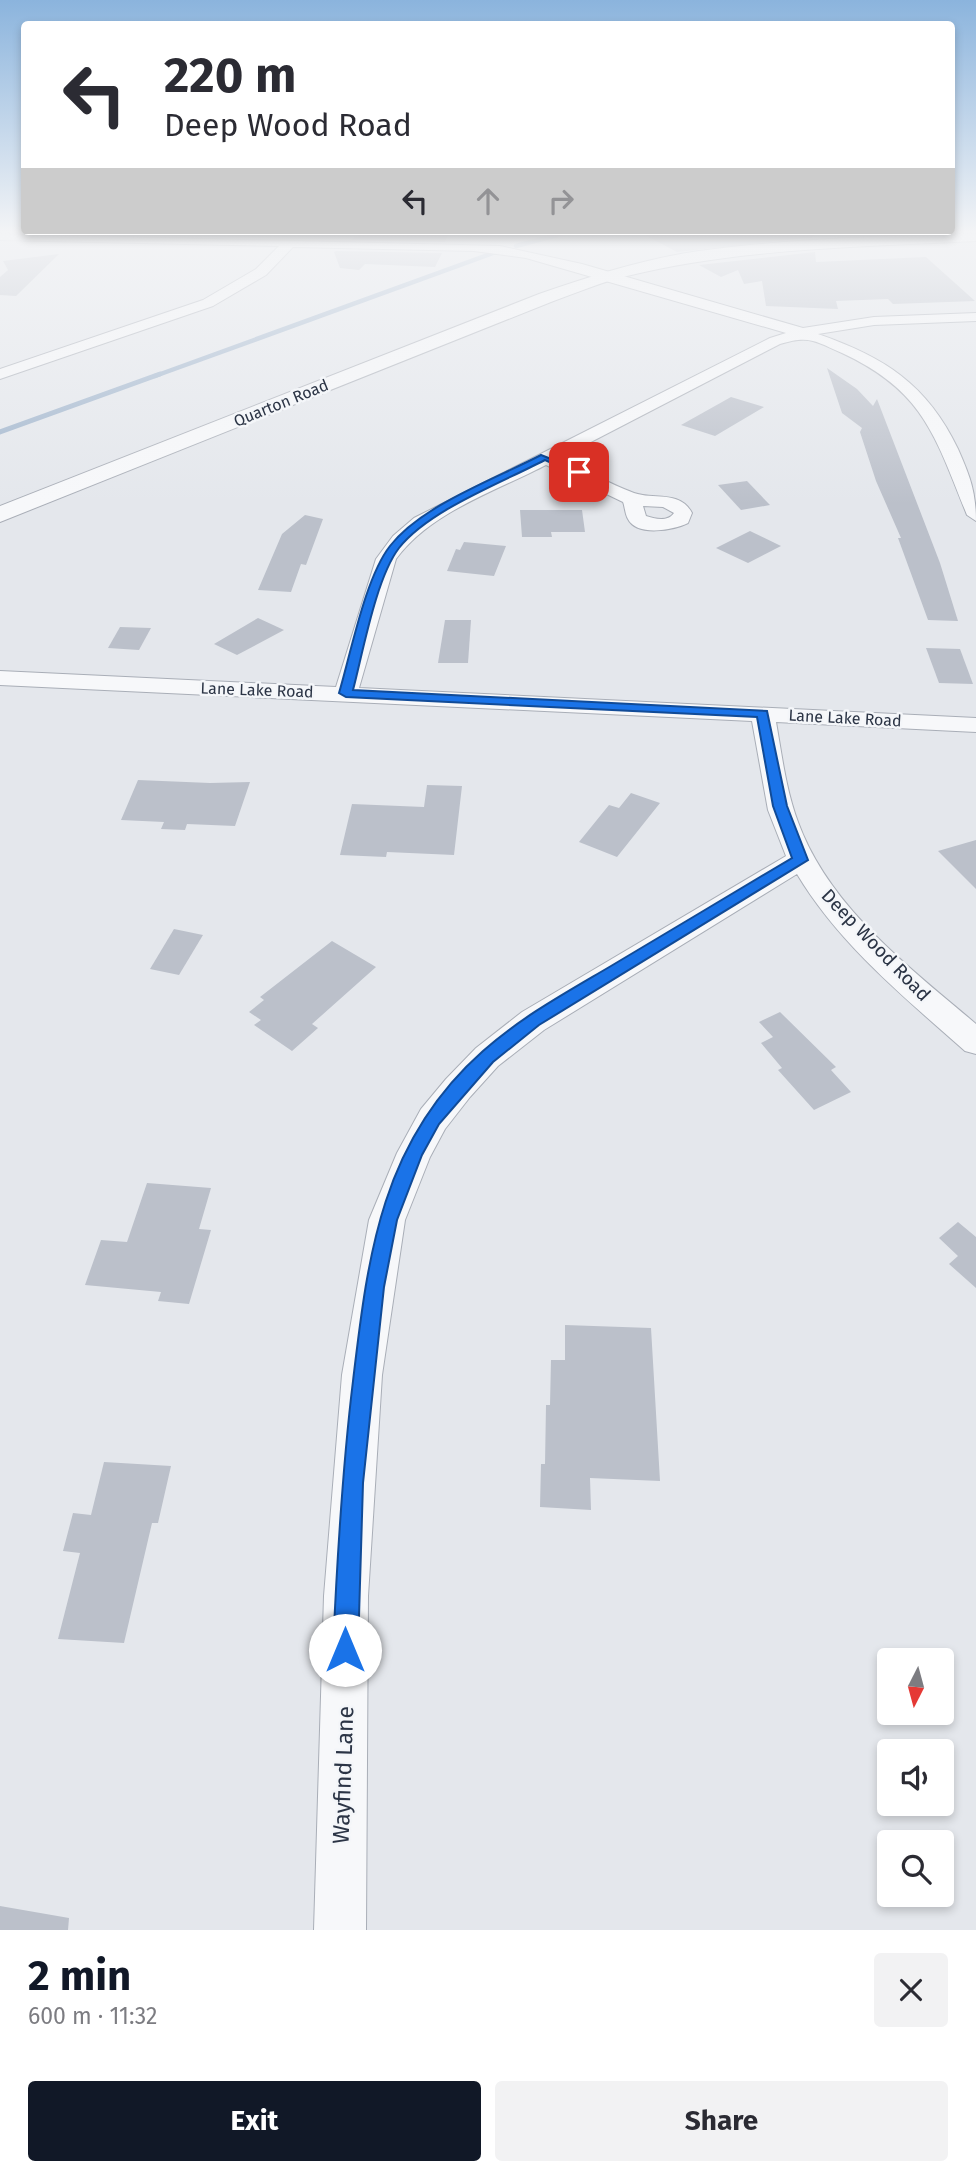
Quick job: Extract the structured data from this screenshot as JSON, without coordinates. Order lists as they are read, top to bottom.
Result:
{
  "streets": {
    "street": [
      "Quarton Road",
      "Lane Lake Road",
      "Deep Wood Road",
      "Wayfind Lane"
    ]
  },
  "crossings": [
    ["Lane Lake Road", "Deep Wood Road"],
    ["Deep Wood Road", "Wayfind Lane"]
  ],
  "north": "bottom",
  "page": {
    "turn": ["220 m", "Deep Wood Road"],
    "heading": ["2 min", "600 m · 11:32"],
    "buttons": ["Exit", "Share"]
  }
}
